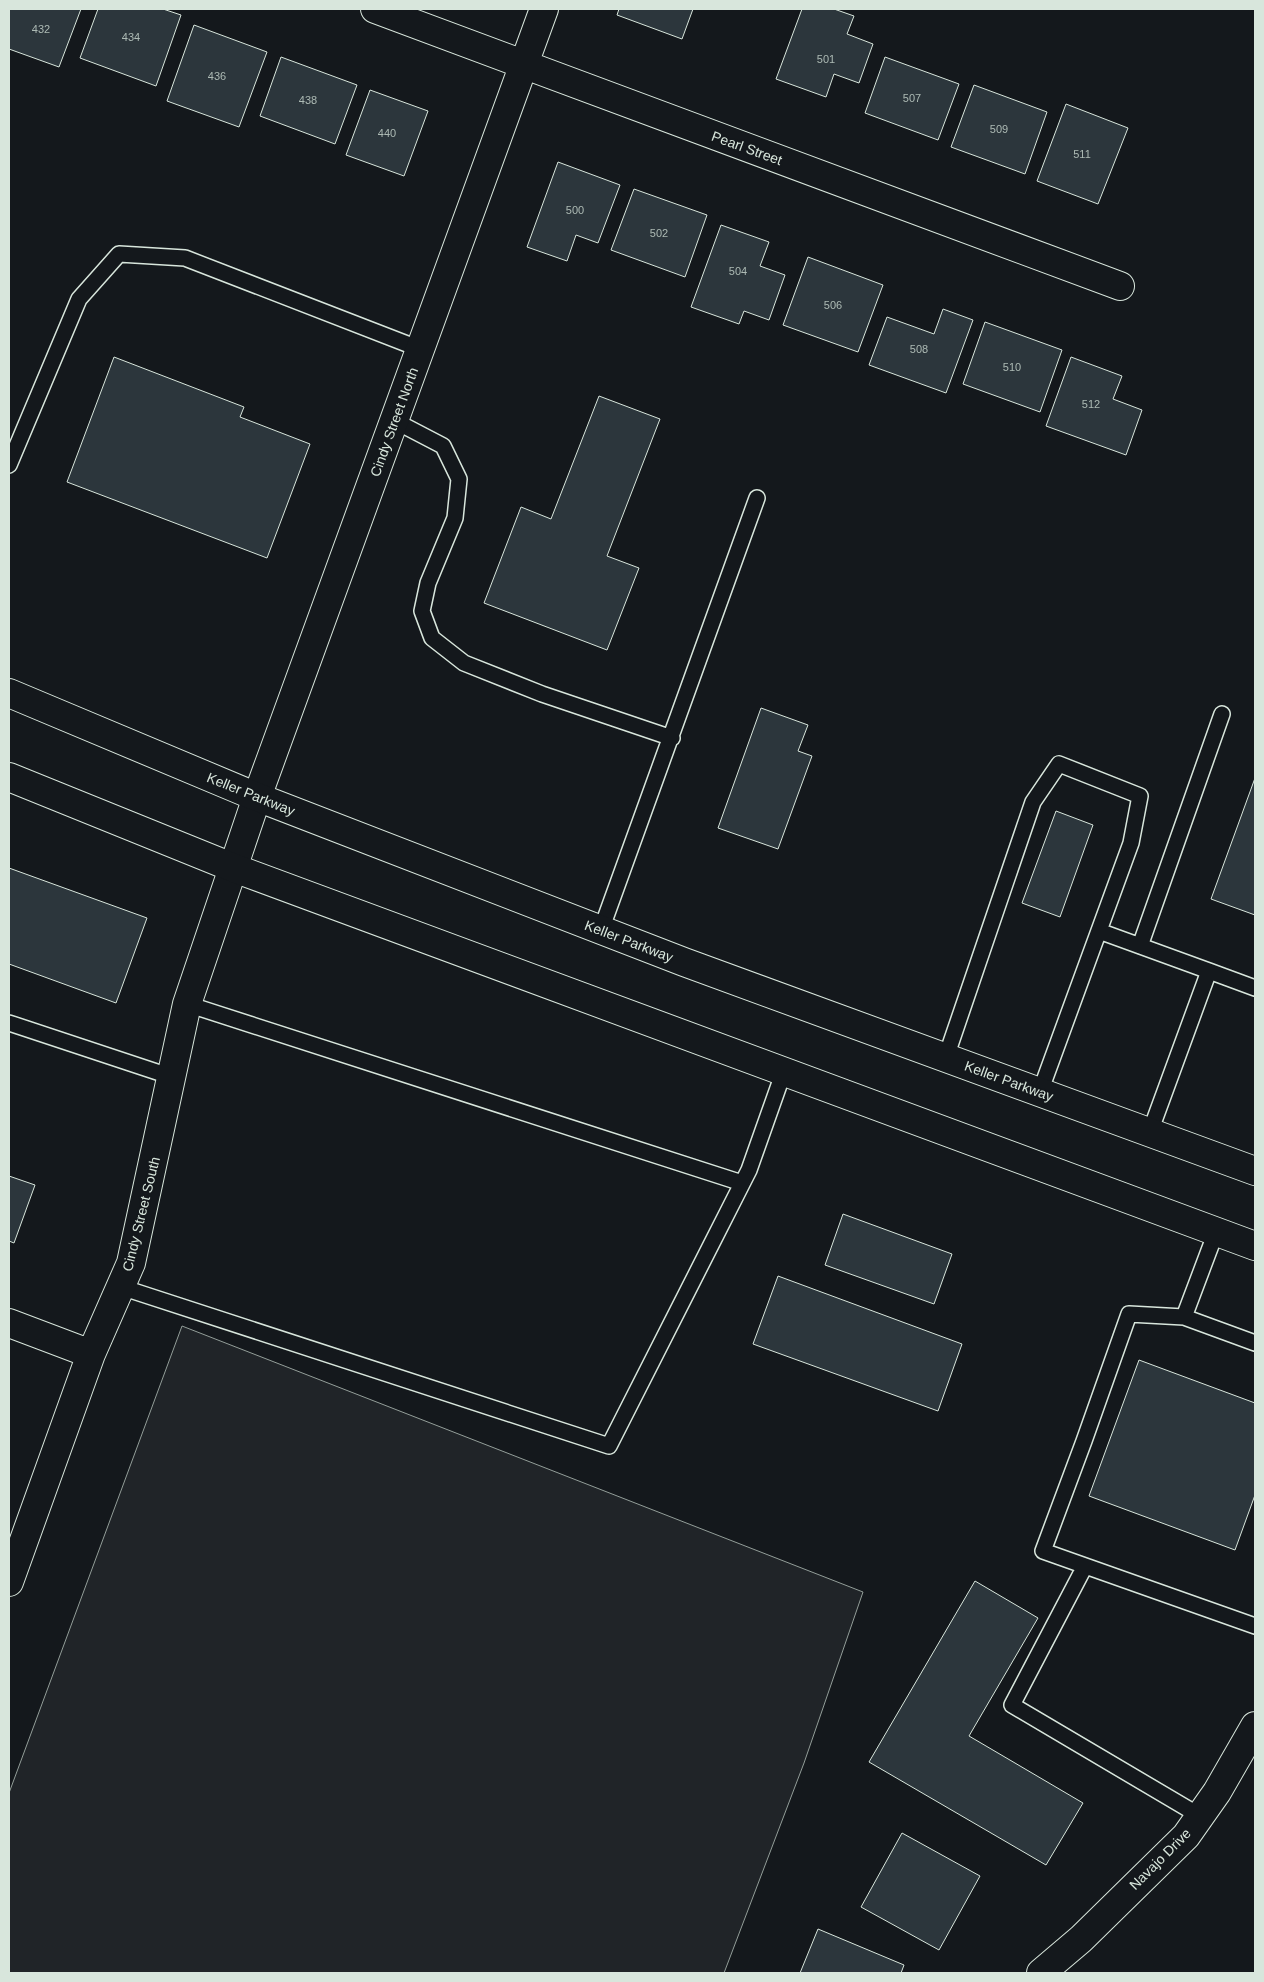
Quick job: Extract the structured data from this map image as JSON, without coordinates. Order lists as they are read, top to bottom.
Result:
{
  "streets": {
    "street": [
      "Pearl Street",
      "Cindy Street North",
      "Keller Parkway",
      "Cindy Street South",
      "Navajo Drive"
    ]
  },
  "crossings": [
    ["Pearl Street", "Cindy Street North"],
    ["Cindy Street North", "Keller Parkway"],
    ["Cindy Street North", "Cindy Street South"]
  ],
  "house_numbers": [
    "432",
    "434",
    "501",
    "436",
    "507",
    "438",
    "509",
    "440",
    "511",
    "500",
    "502",
    "504",
    "506",
    "508",
    "510",
    "512"
  ]
}
